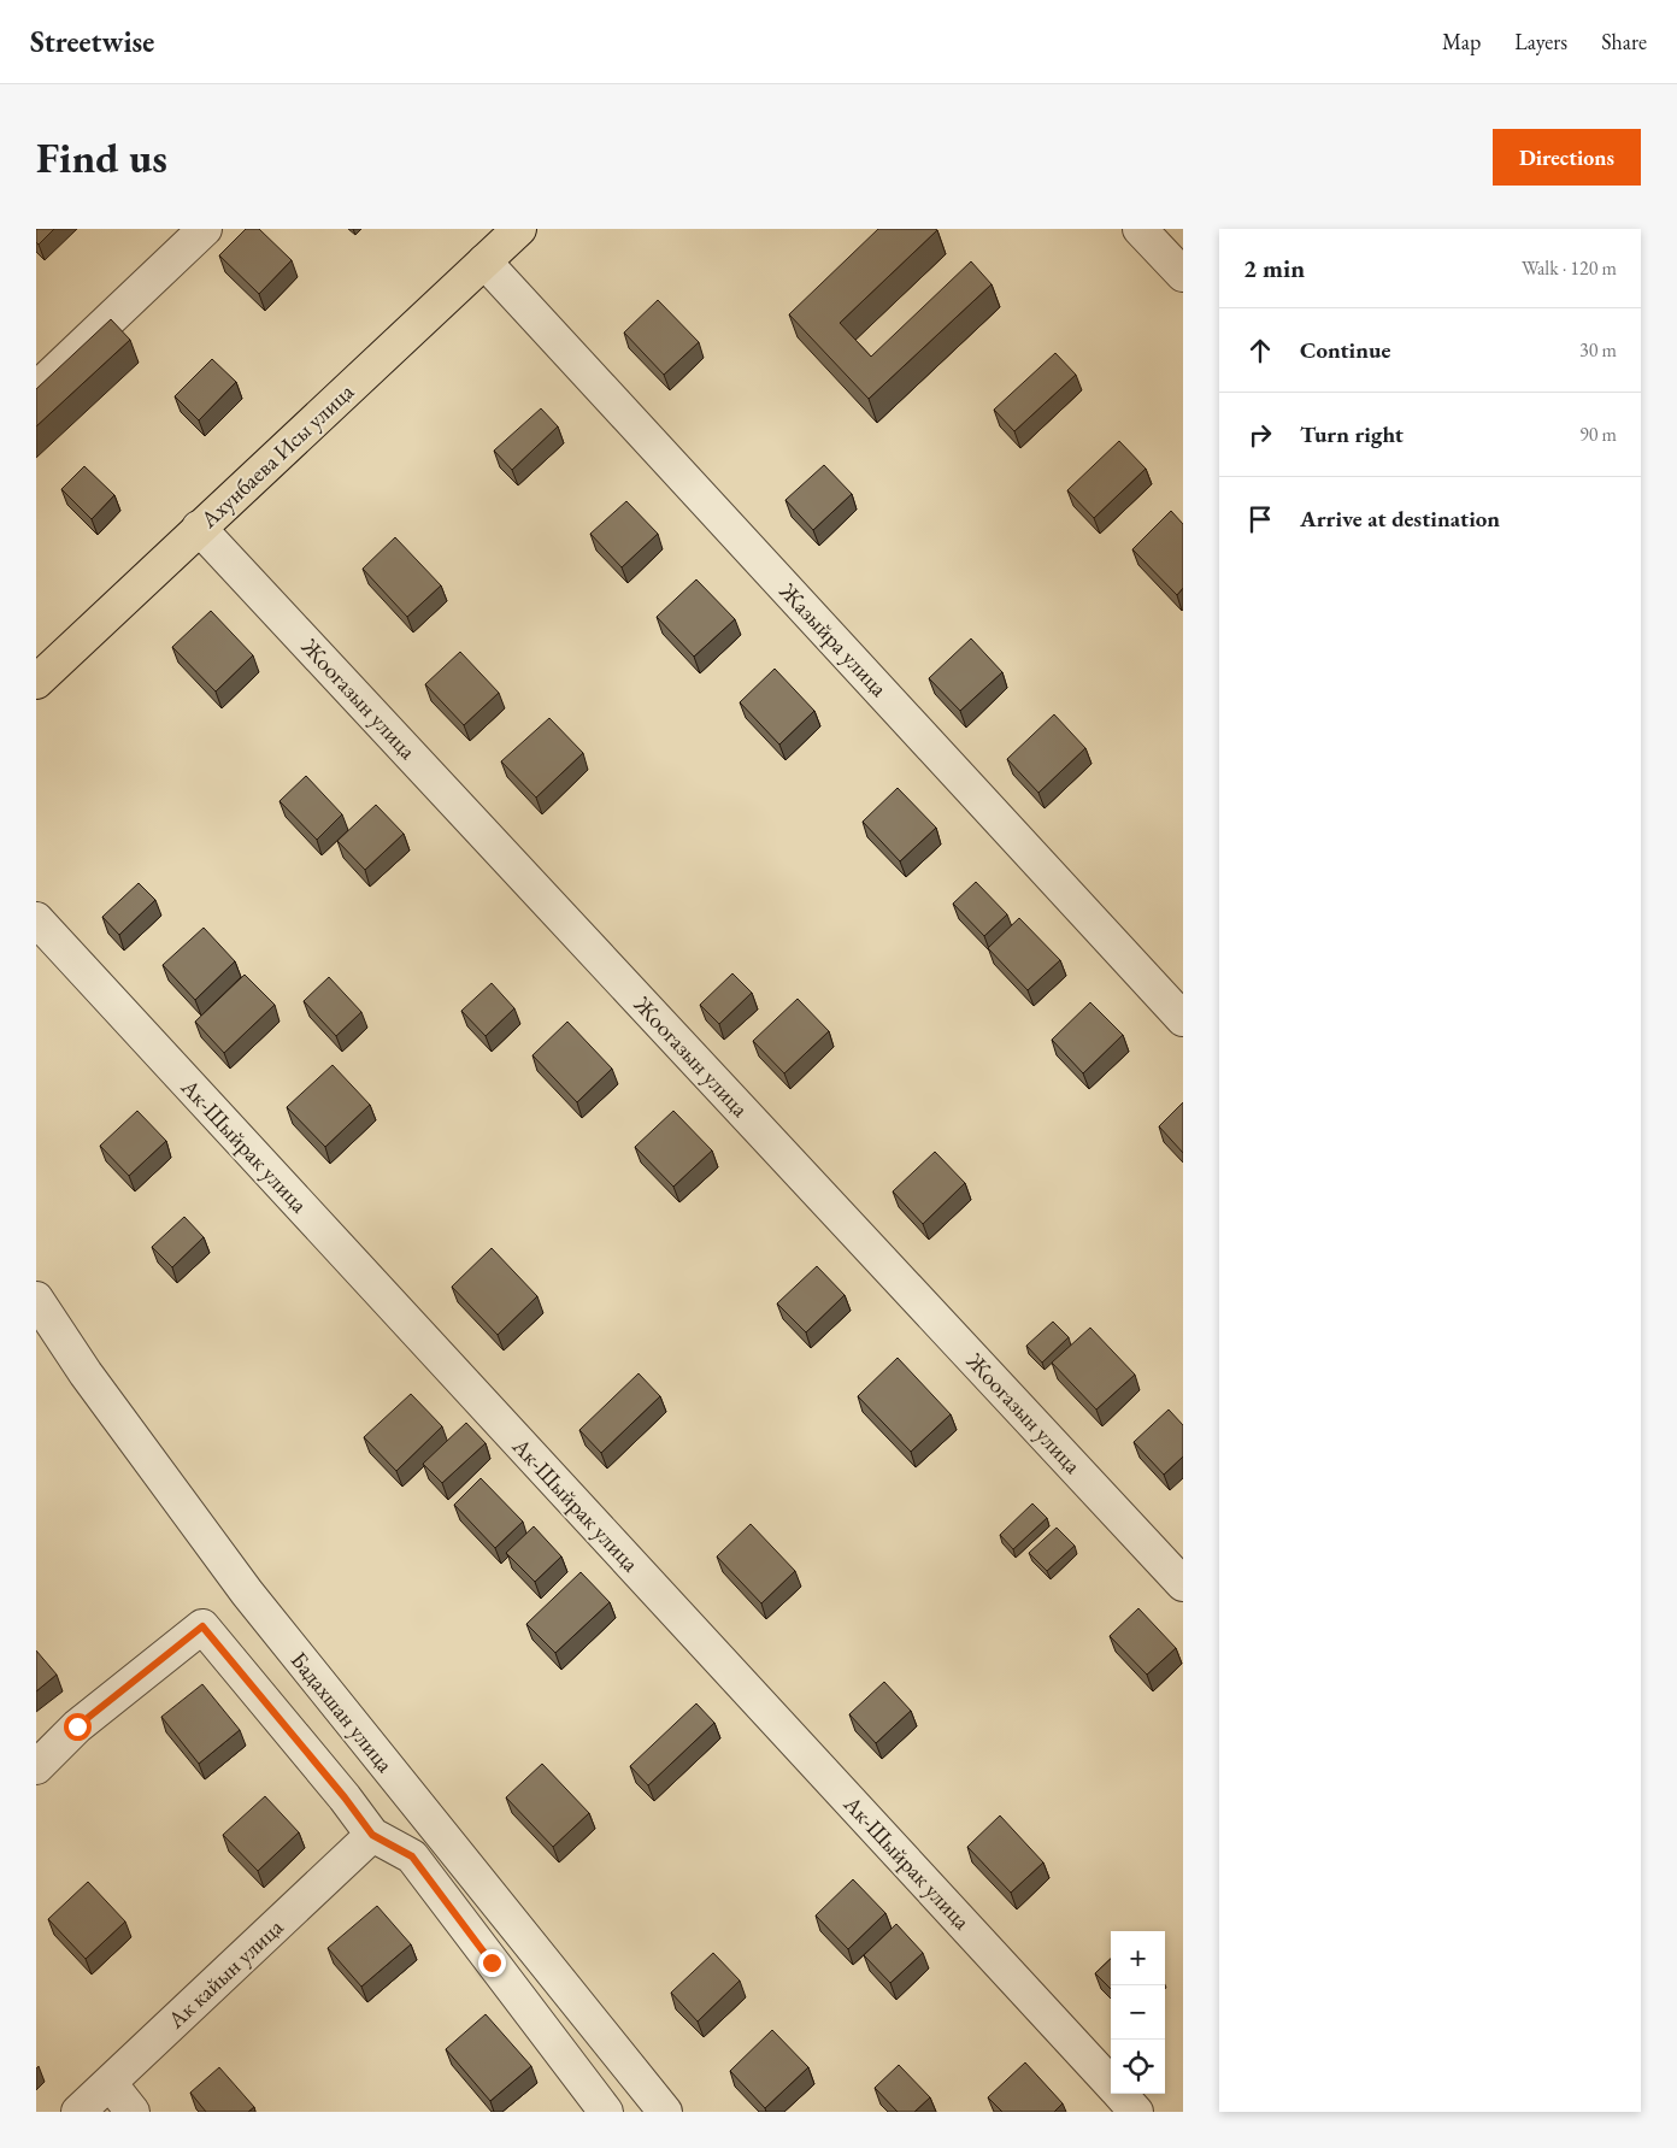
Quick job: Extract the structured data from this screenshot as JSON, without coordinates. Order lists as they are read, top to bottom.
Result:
{
  "streets": {
    "main road": ["Ахунбаева Исы улица"],
    "street": [
      "Жазыйра улица",
      "Жоогазын улица",
      "Ак-Шыйрак улица",
      "Бадахшан улица",
      "Ак кайын улица"
    ]
  },
  "crossings": [
    ["Ахунбаева Исы улица", "Жазыйра улица"],
    ["Ахунбаева Исы улица", "Жоогазын улица"]
  ],
  "page": {
    "header": "Streetwise",
    "nav": ["Map", "Layers", "Share"],
    "buttons": "Directions",
    "title": "Find us",
    "heading": ["2 min", "Walk · 120 m"],
    "list": [
      ["Continue", "30 m"],
      ["Turn right", "90 m"],
      "Arrive at destination"
    ],
    "map_buttons": ["+", "−"]
  }
}
